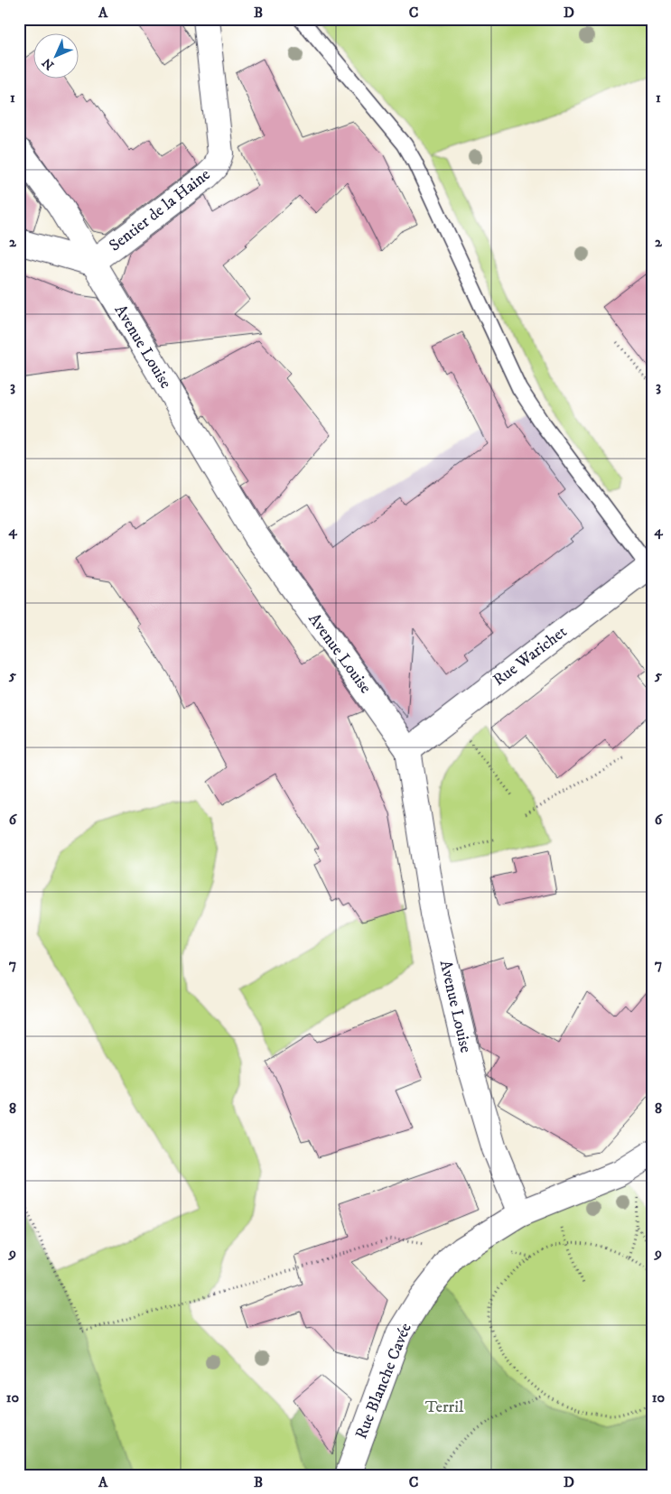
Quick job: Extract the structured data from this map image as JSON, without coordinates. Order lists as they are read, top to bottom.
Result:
{
  "streets": {
    "street": [
      "Sentier de la Haine",
      "Avenue Louise",
      "Rue Warichet",
      "Rue Blanche Cavée"
    ]
  },
  "crossings": [
    ["Sentier de la Haine", "Avenue Louise"],
    ["Avenue Louise", "Rue Warichet"],
    ["Avenue Louise", "Rue Blanche Cavée"]
  ],
  "parks": ["Terril"],
  "north": "bottom left",
  "grid": {
    "columns": [
      "A",
      "B",
      "C",
      "D"
    ],
    "rows": [
      "1",
      "2",
      "3",
      "4",
      "5",
      "6",
      "7",
      "8",
      "9",
      "10"
    ]
  }
}
